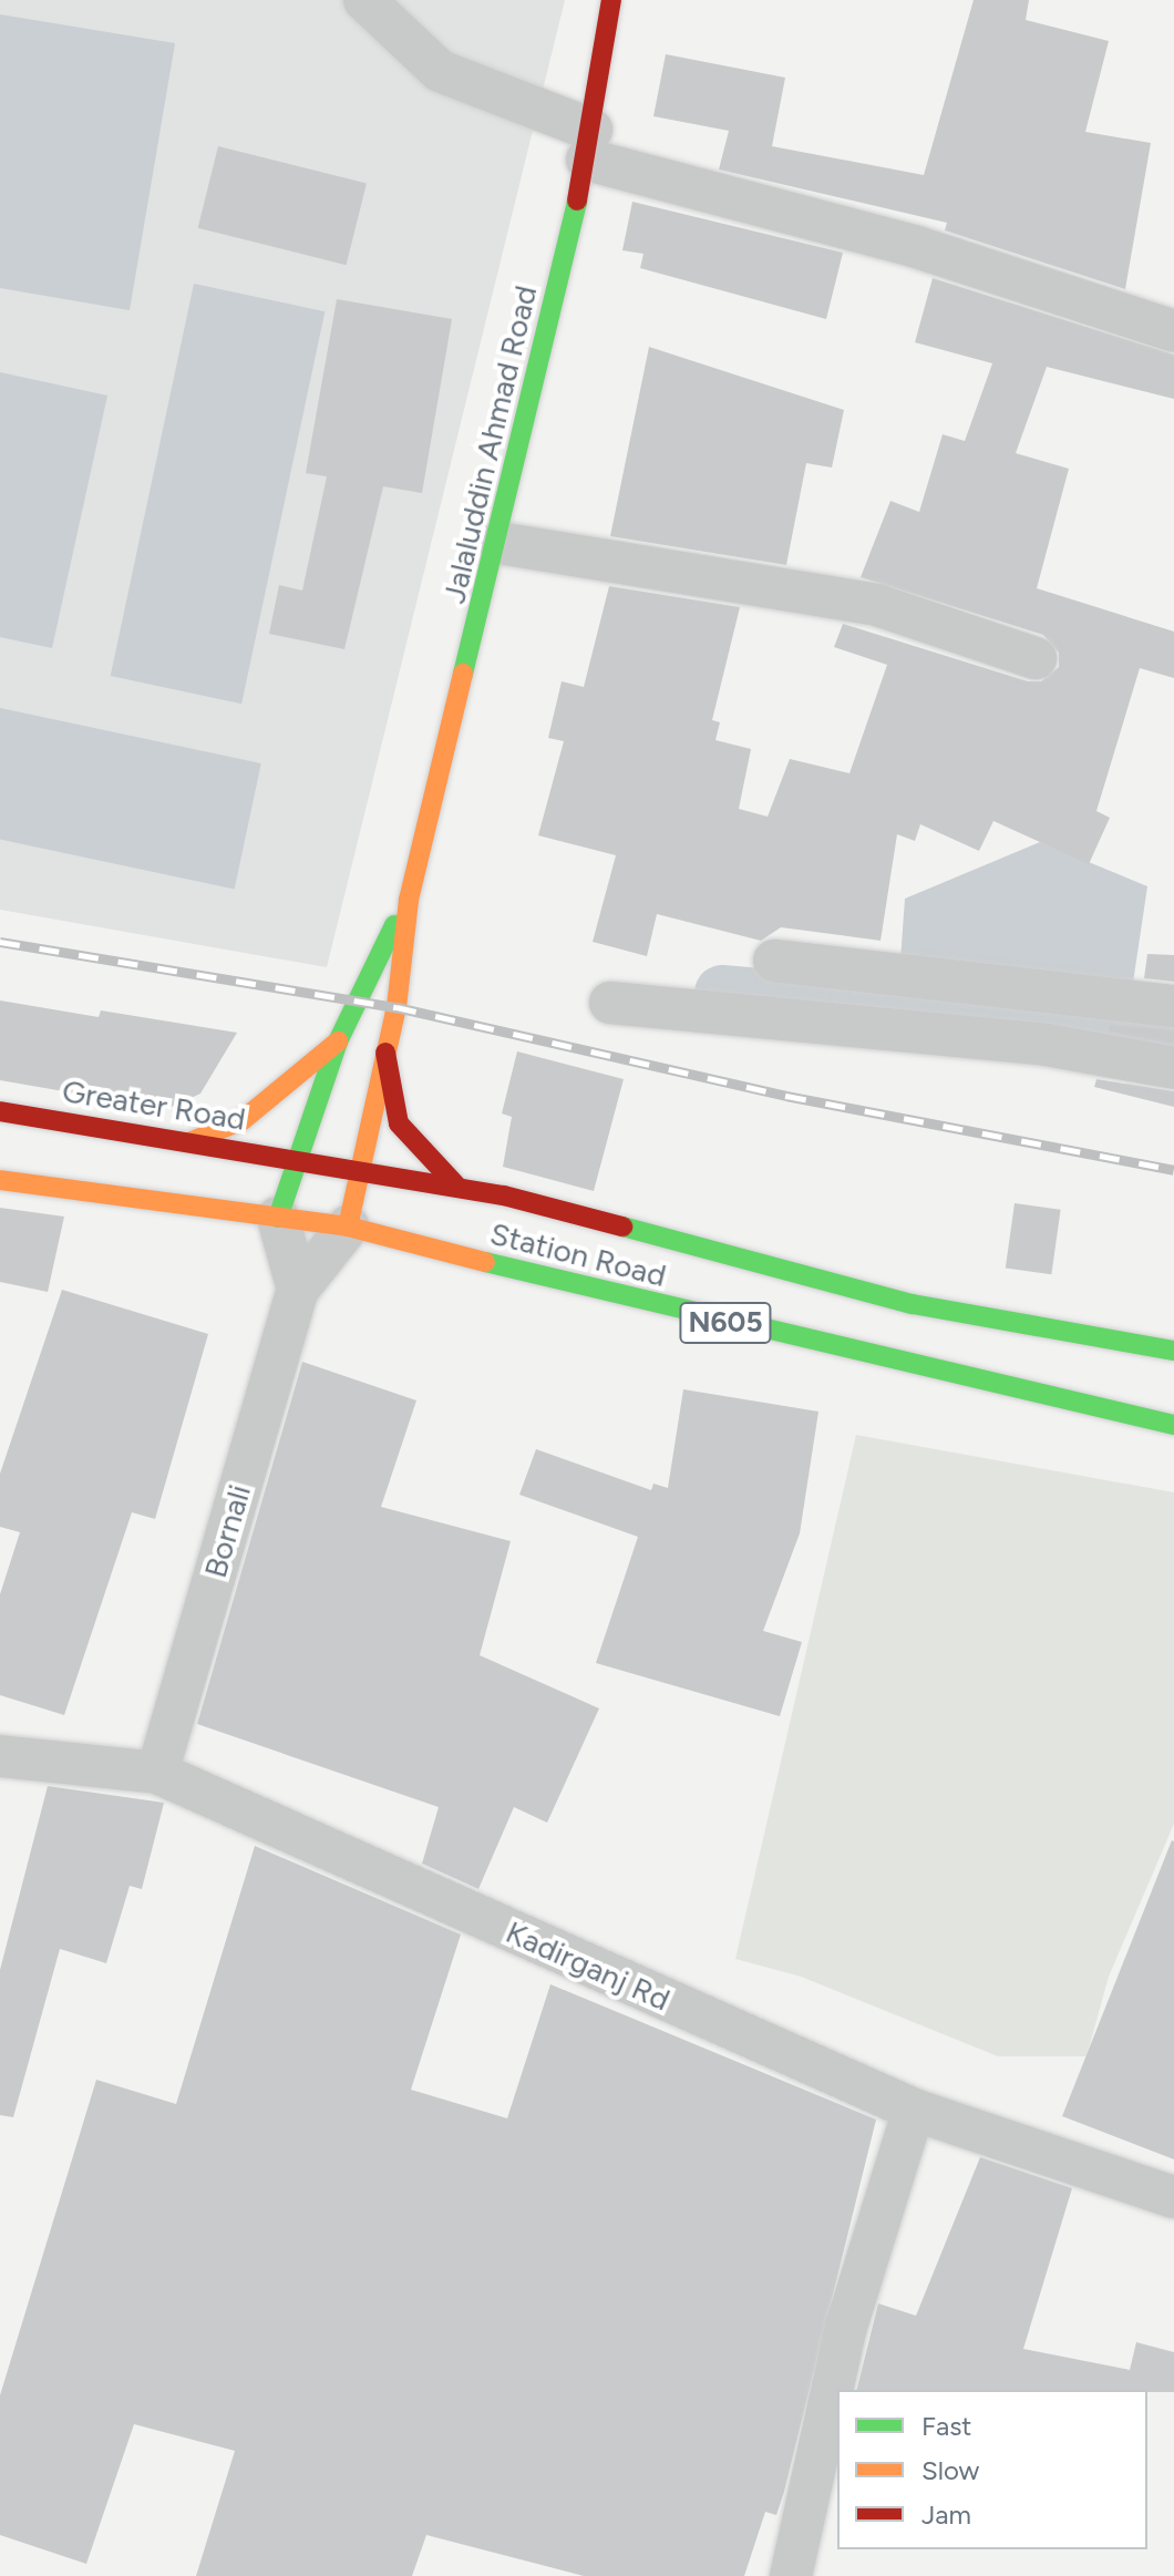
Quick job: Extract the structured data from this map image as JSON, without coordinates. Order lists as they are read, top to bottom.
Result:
{
  "streets": {
    "main road": [
      "Jalaluddin Ahmad Road",
      "Greater Road",
      "Station Road",
      "N605"
    ],
    "street": ["Bornali", "Kadirganj Rd"]
  },
  "crossings": [
    ["Jalaluddin Ahmad Road", "Greater Road"],
    ["Jalaluddin Ahmad Road", "Station Road"],
    ["Jalaluddin Ahmad Road", "Bornali"],
    ["Greater Road", "Station Road"],
    ["Station Road", "N605"],
    ["Station Road", "Bornali"],
    ["Bornali", "Kadirganj Rd"]
  ],
  "legend": ["Fast", "Slow", "Jam"]
}
